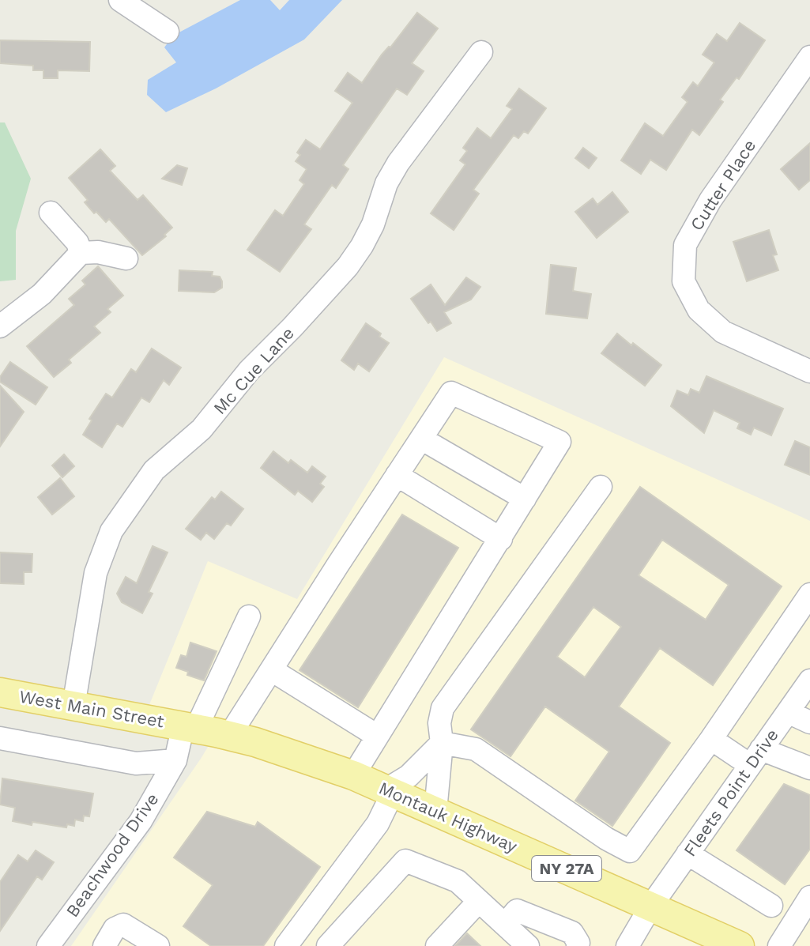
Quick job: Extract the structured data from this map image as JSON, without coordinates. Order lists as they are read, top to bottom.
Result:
{
  "streets": {
    "main road": ["West Main Street", "Montauk Highway", "NY 27A"],
    "street": [
      "Cutter Place",
      "Mc Cue Lane",
      "Fleets Point Drive",
      "Beachwood Drive"
    ]
  },
  "crossings": [
    ["Mc Cue Lane", "West Main Street"],
    ["West Main Street", "Montauk Highway"],
    ["West Main Street", "Beachwood Drive"],
    ["Fleets Point Drive", "Montauk Highway"],
    ["Montauk Highway", "Beachwood Drive"]
  ]
}
